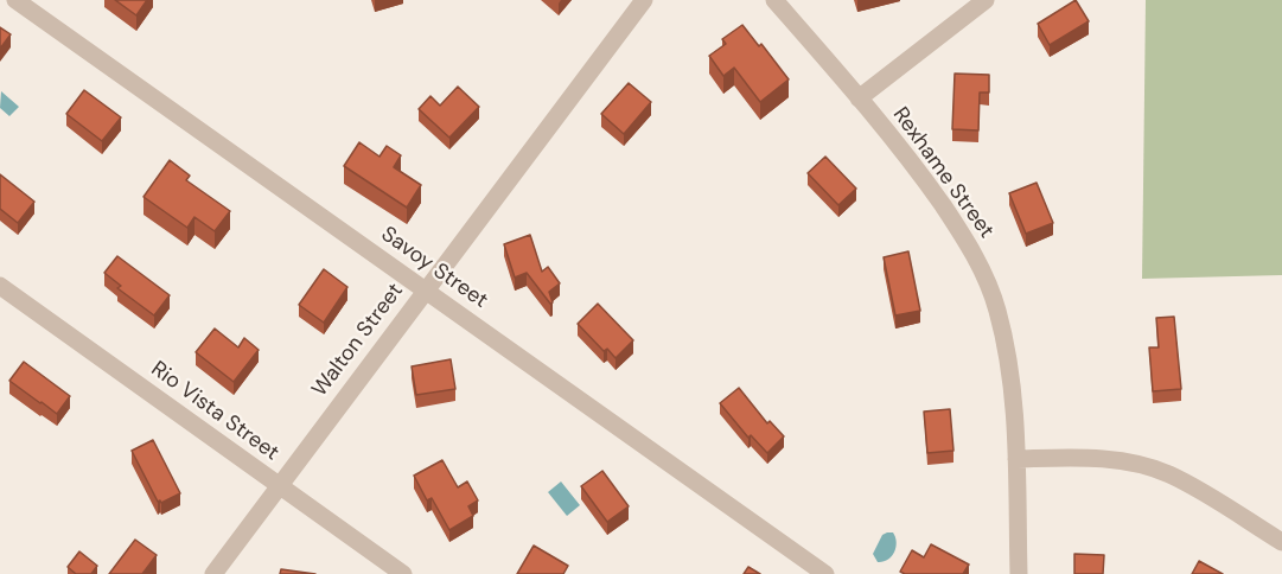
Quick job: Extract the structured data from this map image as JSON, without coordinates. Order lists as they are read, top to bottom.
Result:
{
  "streets": {
    "street": [
      "Rexhame Street",
      "Savoy Street",
      "Walton Street",
      "Rio Vista Street"
    ]
  },
  "crossings": [
    ["Savoy Street", "Walton Street"],
    ["Walton Street", "Rio Vista Street"]
  ]
}
